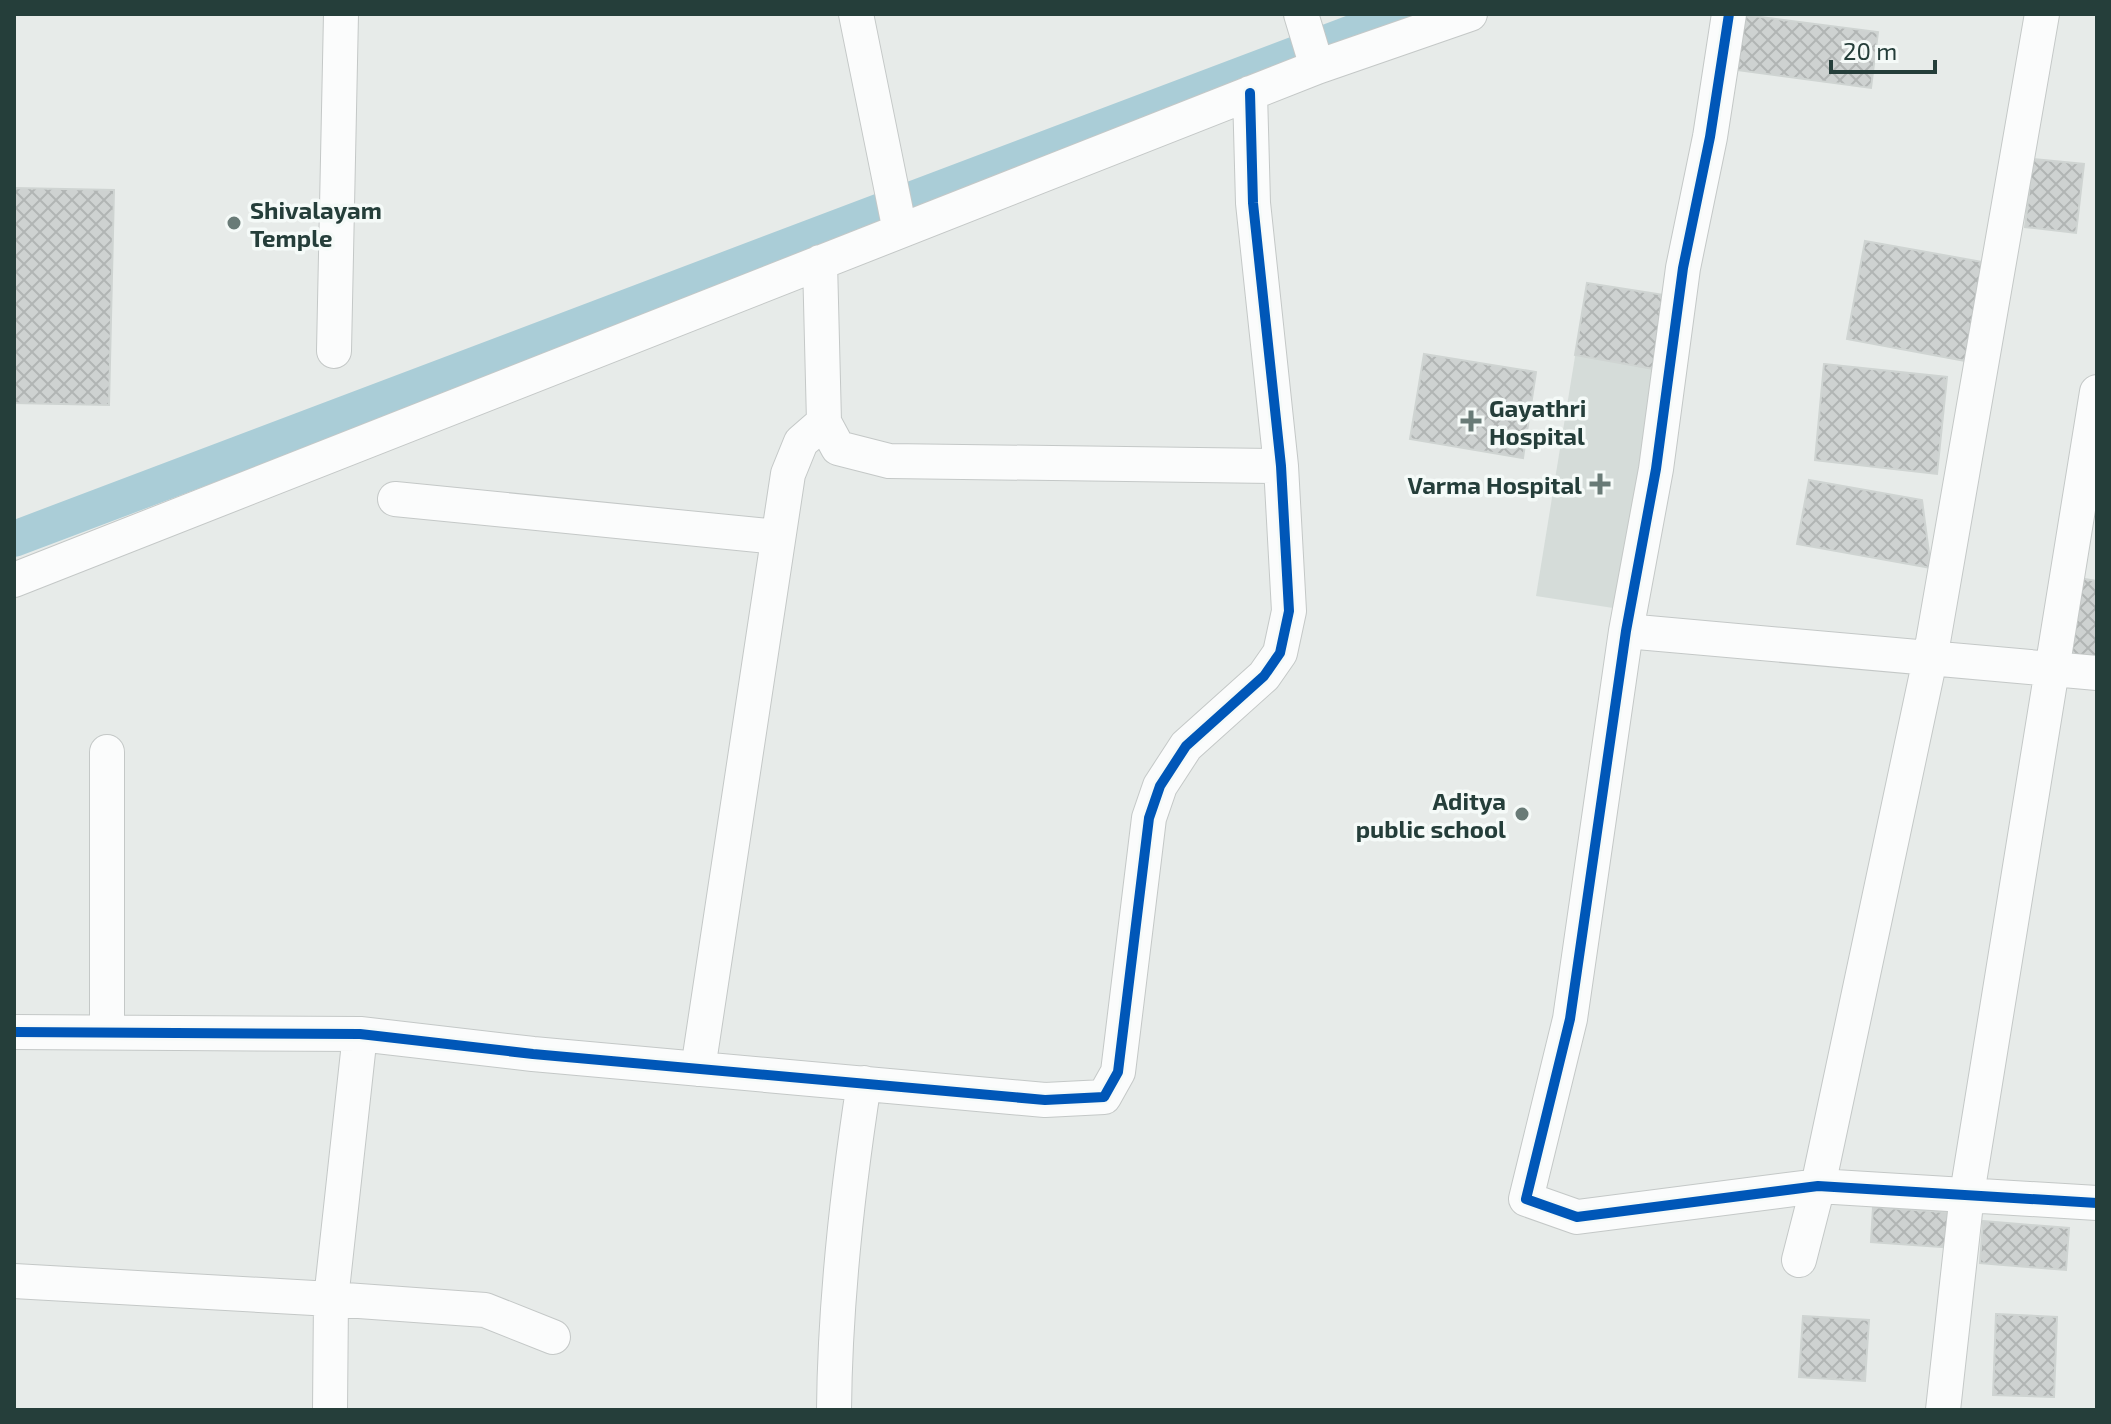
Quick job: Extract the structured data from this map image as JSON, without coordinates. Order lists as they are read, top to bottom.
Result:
{
  "places": {
    "other": ["Shivalayam Temple", "Aditya public school"],
    "health": ["Gayathri Hospital", "Varma Hospital"]
  },
  "scale_bar": "20 m"
}
